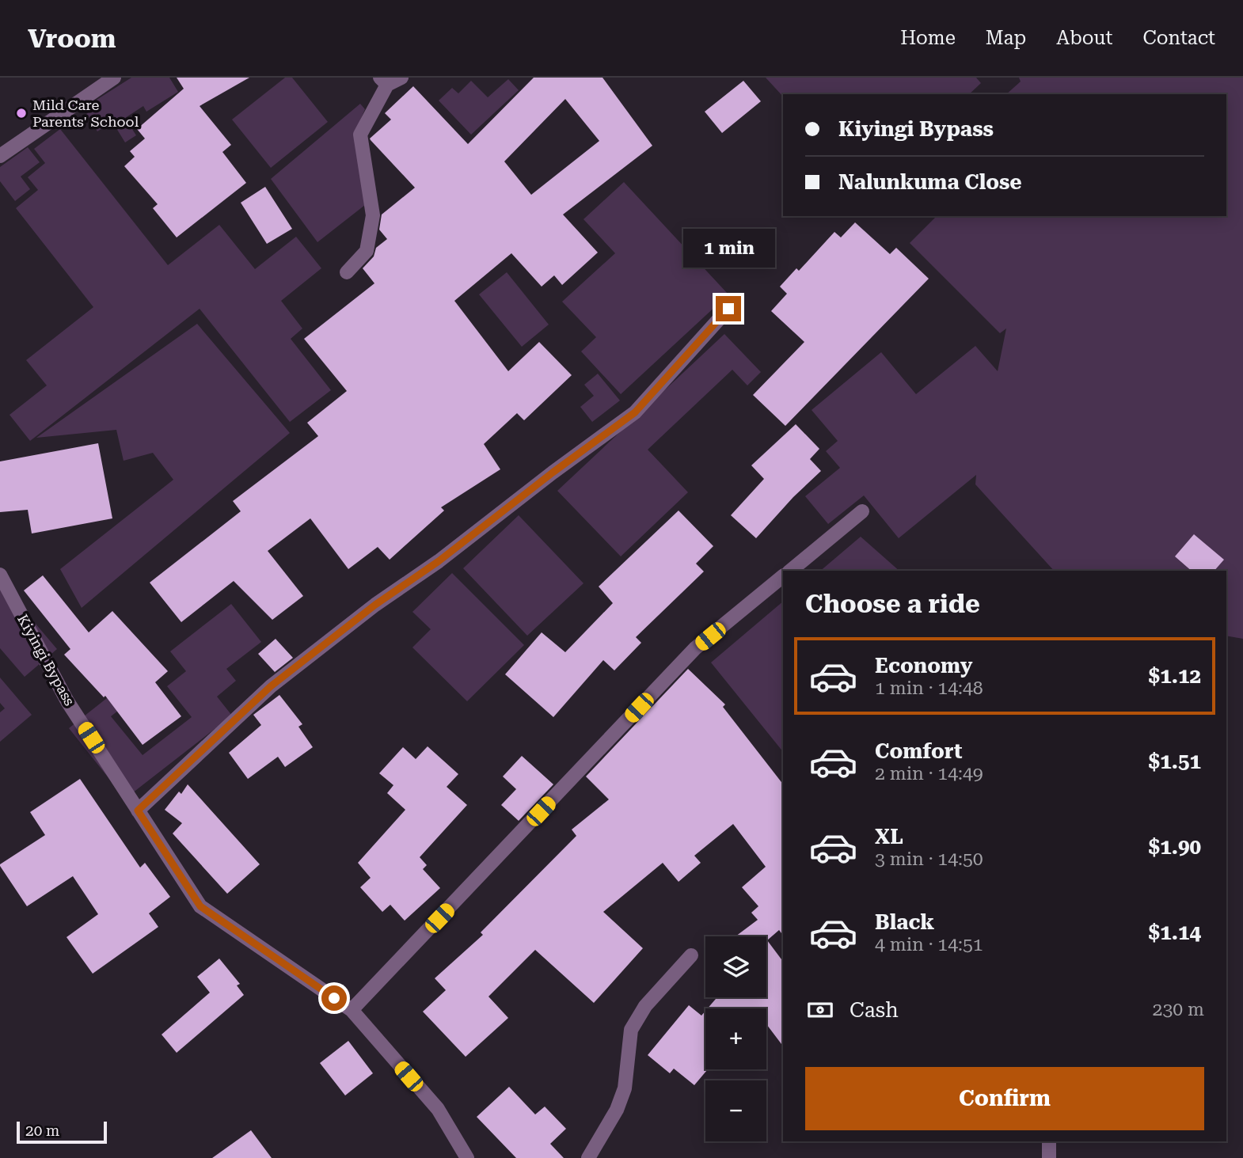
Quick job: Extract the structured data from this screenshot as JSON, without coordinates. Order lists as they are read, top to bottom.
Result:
{
  "streets": {
    "street": ["Kiyingi Bypass"]
  },
  "places": ["Mild Care Parents' School"],
  "scale_bar": "20 m",
  "page": {
    "header": "Vroom",
    "nav": [
      "Home",
      "Map",
      "About",
      "Contact"
    ],
    "banner": ["Kiyingi Bypass", "Nalunkuma Close"],
    "bubble": "1 min",
    "heading": "Choose a ride",
    "list": [
      {
        "name": "Economy",
        "note": "1 min · 14:48",
        "value": "$1.12"
      },
      {
        "name": "Comfort",
        "note": "2 min · 14:49",
        "value": "$1.51"
      },
      {
        "name": "XL",
        "note": "3 min · 14:50",
        "value": "$1.90"
      },
      {
        "name": "Black",
        "note": "4 min · 14:51",
        "value": "$1.14"
      }
    ],
    "map_buttons": ["+", "−"],
    "pay": ["Cash", "230 m"],
    "buttons": "Confirm",
    "scale": "20 m"
  }
}
